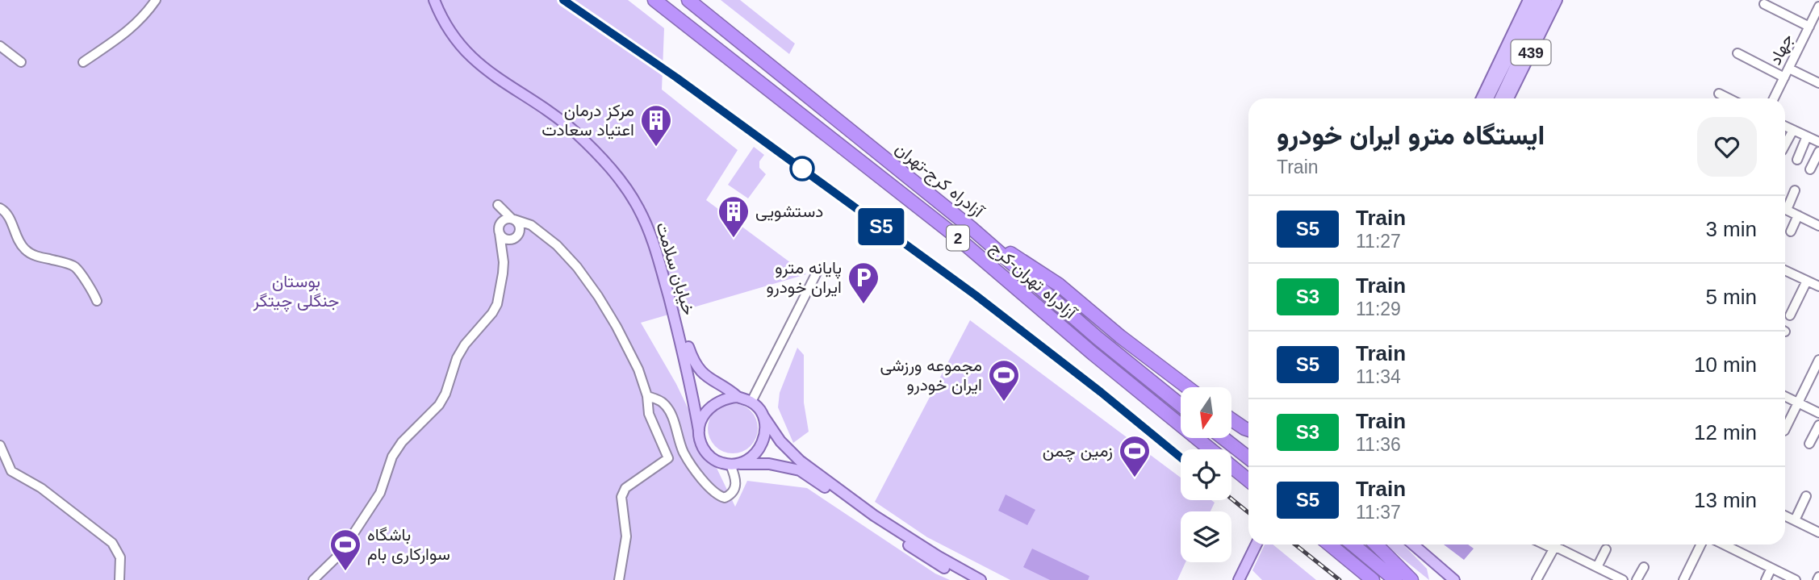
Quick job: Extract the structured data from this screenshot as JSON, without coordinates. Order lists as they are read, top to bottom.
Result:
{
  "streets": {
    "highway": ["آزادراه کرج-تهران", "2", "آزادراه تهران-کرج"],
    "main road": ["439", "خیابان سلامت"],
    "street": ["جهاد"]
  },
  "parks": ["بوستان جنگلی چیتگر"],
  "places": {
    "building": ["مرکز درمان اعتیاد سعادت", "دستشویی"],
    "parking": ["پایانه مترو ایران خودرو"],
    "sports": ["مجموعه ورزشی ایران خودرو", "زمین چمن", "باشگاه سوارکاری بام"]
  },
  "north": "bottom",
  "page": {
    "on_map": "S5",
    "heading": ["ایستگاه مترو ایران خودرو", "Train"],
    "list": [
      {
        "mark": "S5",
        "name": "Train",
        "note": "11:27",
        "value": "3 min"
      },
      {
        "mark": "S3",
        "name": "Train",
        "note": "11:29",
        "value": "5 min"
      },
      {
        "mark": "S5",
        "name": "Train",
        "note": "11:34",
        "value": "10 min"
      },
      {
        "mark": "S3",
        "name": "Train",
        "note": "11:36",
        "value": "12 min"
      },
      {
        "mark": "S5",
        "name": "Train",
        "note": "11:37",
        "value": "13 min"
      }
    ]
  }
}
